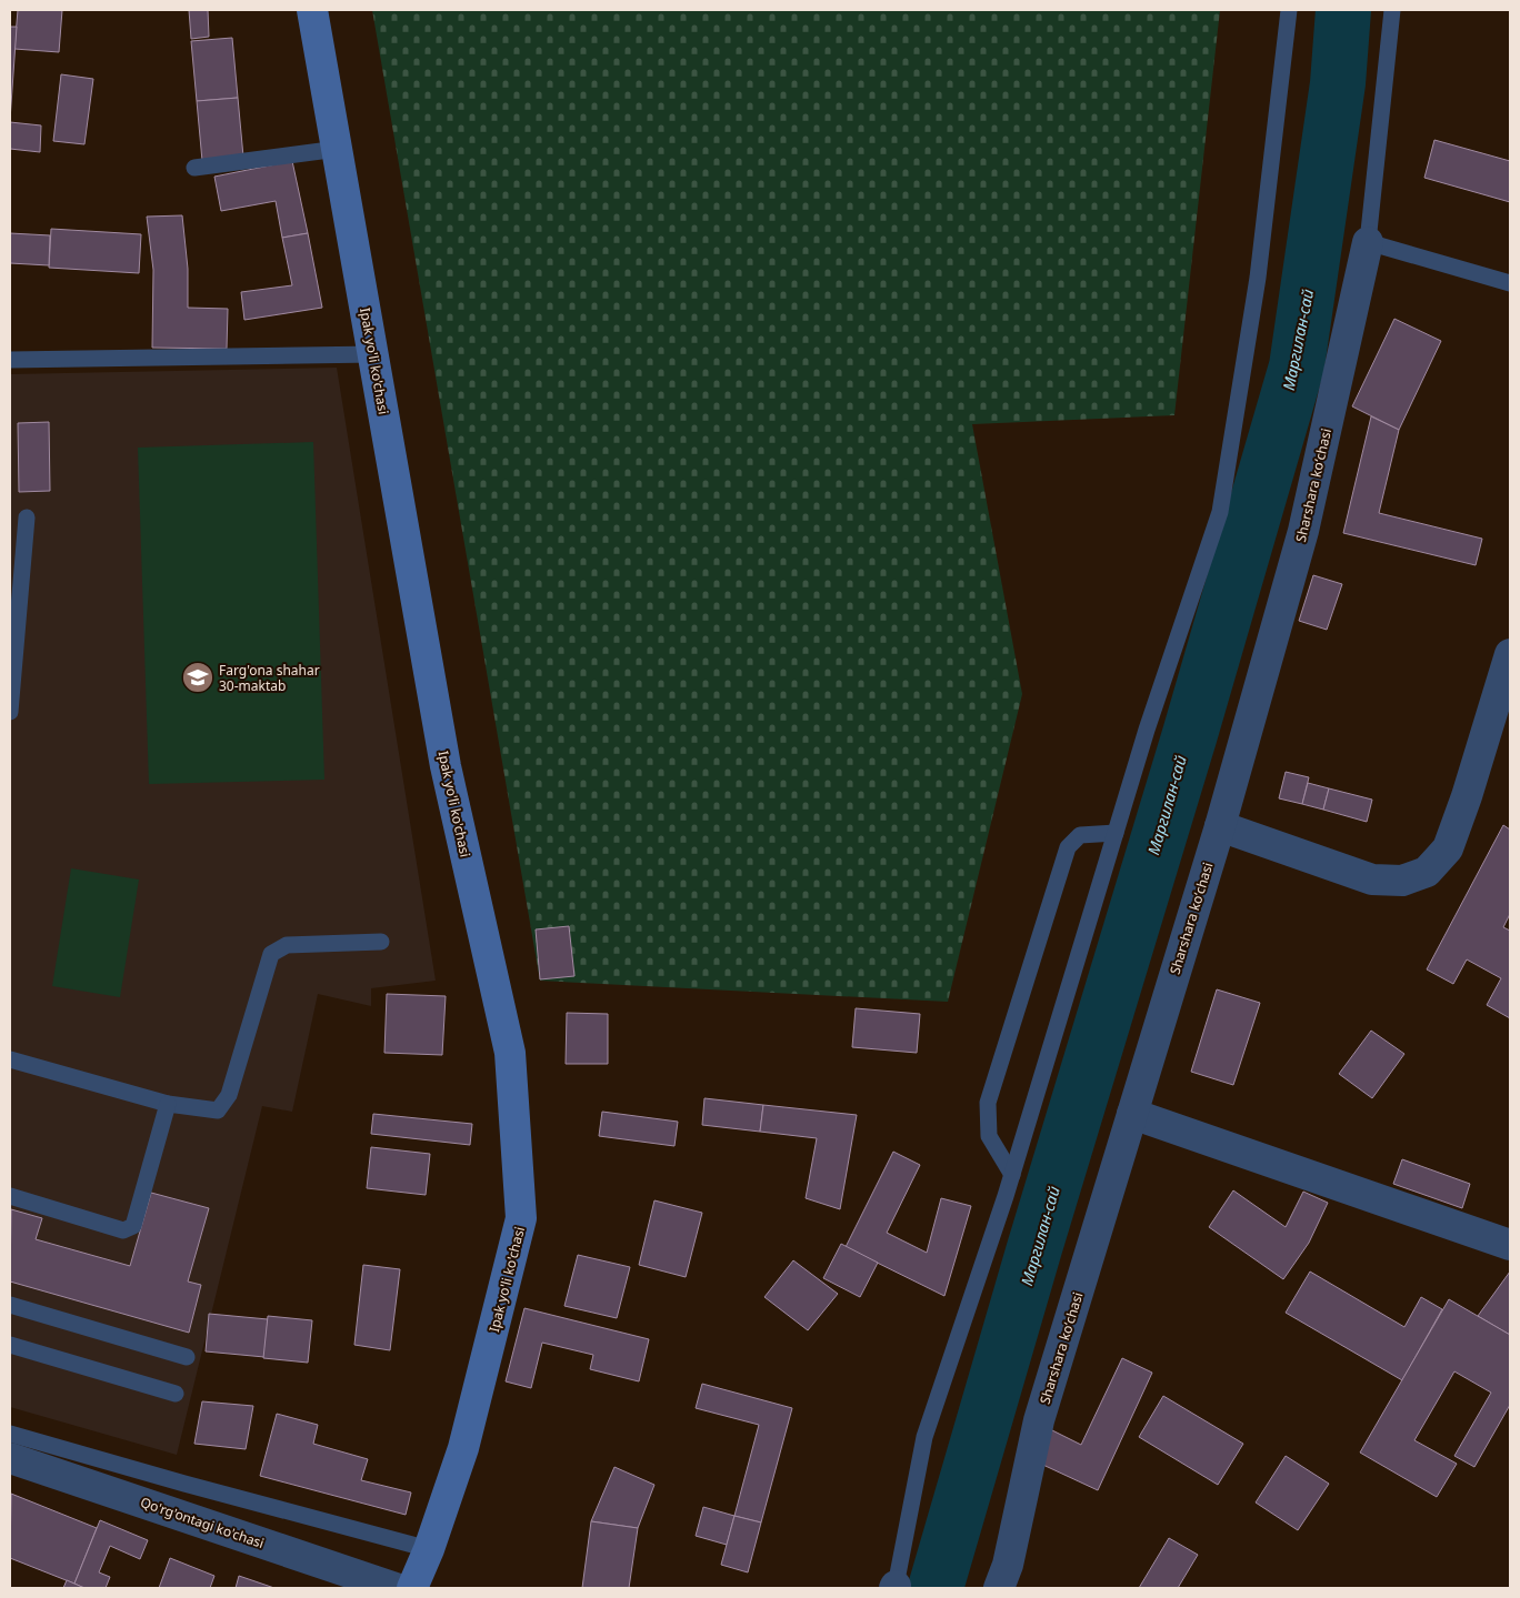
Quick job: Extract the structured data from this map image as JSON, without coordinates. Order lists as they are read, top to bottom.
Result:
{
  "streets": {
    "main road": ["Ipak yo'li ko'chasi"],
    "street": ["Sharshara koʻchasi", "Qo'rg'ontagi ko'chasi"]
  },
  "water": ["Маргилан-сай"],
  "places": {
    "school or university": ["Farg'ona shahar 30-maktab"]
  }
}
